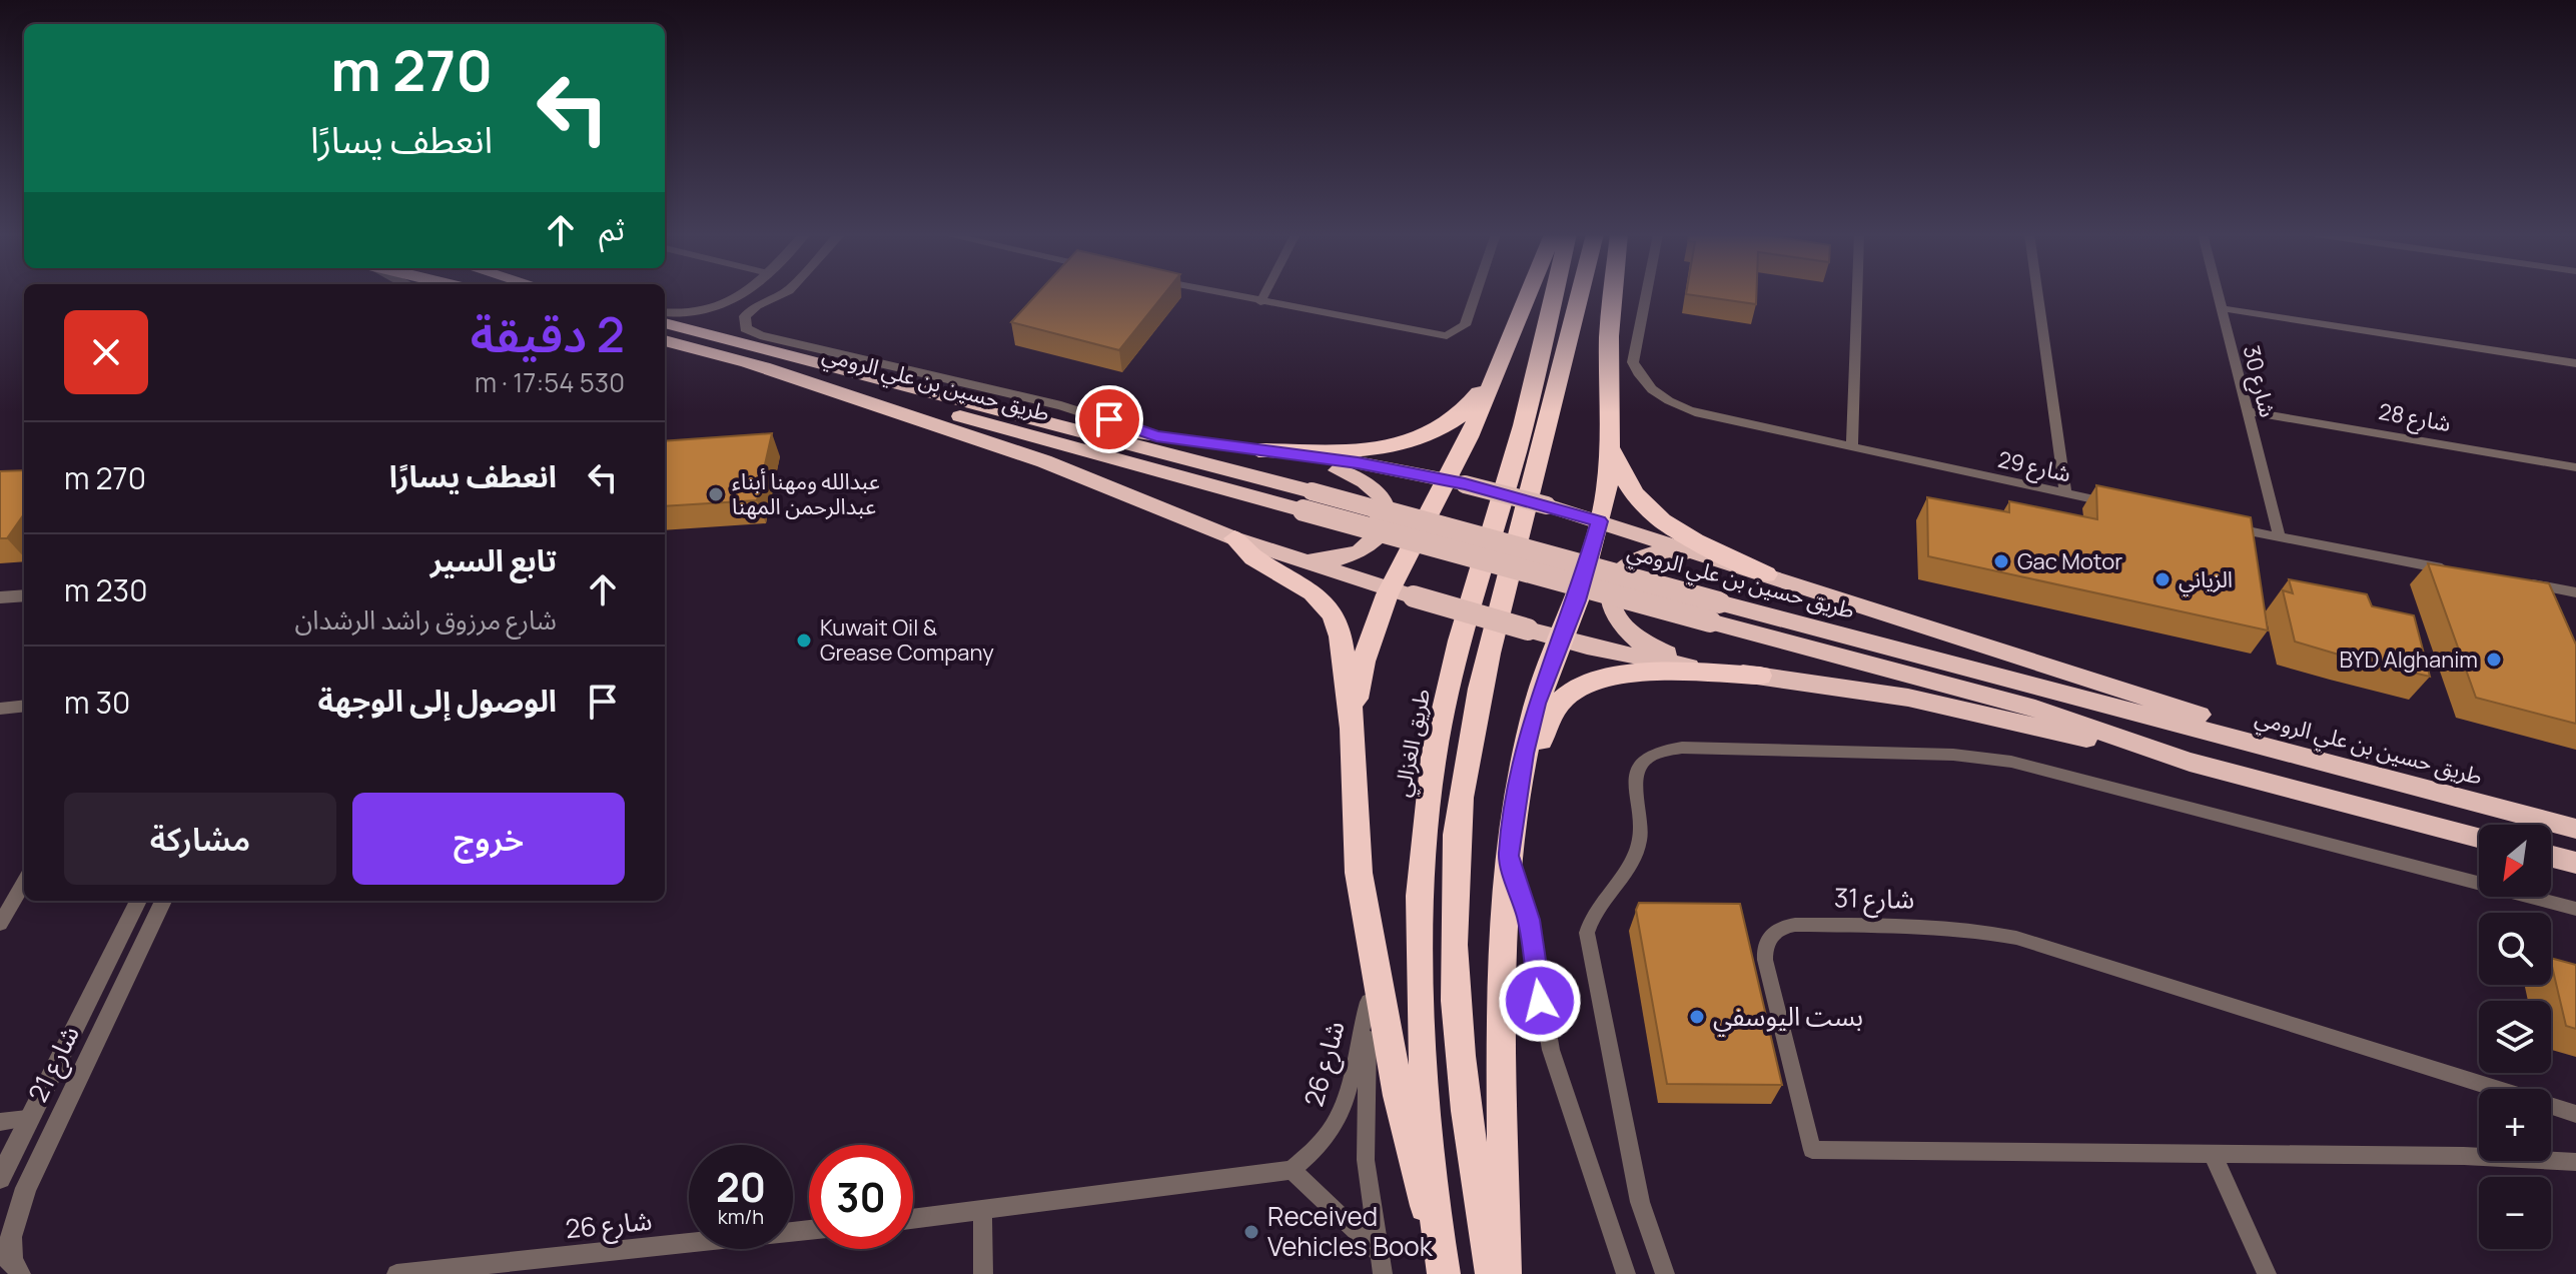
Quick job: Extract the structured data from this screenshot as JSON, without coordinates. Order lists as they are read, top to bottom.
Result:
{
  "streets": {
    "highway": ["طريق حسين بن علي الرومي", "طريق الغزالي"],
    "street": [
      "شارع 30",
      "شارع 28",
      "شارع 29",
      "شارع 31",
      "شارع 21",
      "شارع 26"
    ]
  },
  "crossings": [
    ["شارع 30", "شارع 28"]
  ],
  "places": [
    "عبدالله ومهنا أبناء عبدالرحمن المهنا",
    "Gac Motor",
    "الزياني",
    "Kuwait Oil & Grease Company",
    "BYD Alghanim",
    "بست اليوسفي",
    "Received Vehicles Book"
  ],
  "north": "bottom left",
  "page": {
    "turn": ["270 m", "انعطف يسارًا"],
    "then": "ثم",
    "heading": ["2 دقيقة", "530 m · 17:54"],
    "list": [
      {
        "name": "انعطف يسارًا",
        "value": "270 m"
      },
      {
        "name": "تابع السير",
        "note": "شارع مرزوق راشد الرشدان",
        "value": "230 m"
      },
      {
        "name": "الوصول إلى الوجهة",
        "value": "30 m"
      }
    ],
    "buttons": ["خروج", "مشاركة"],
    "map_buttons": ["+", "−"],
    "speed": "20 km/h",
    "limit": "30"
  }
}
